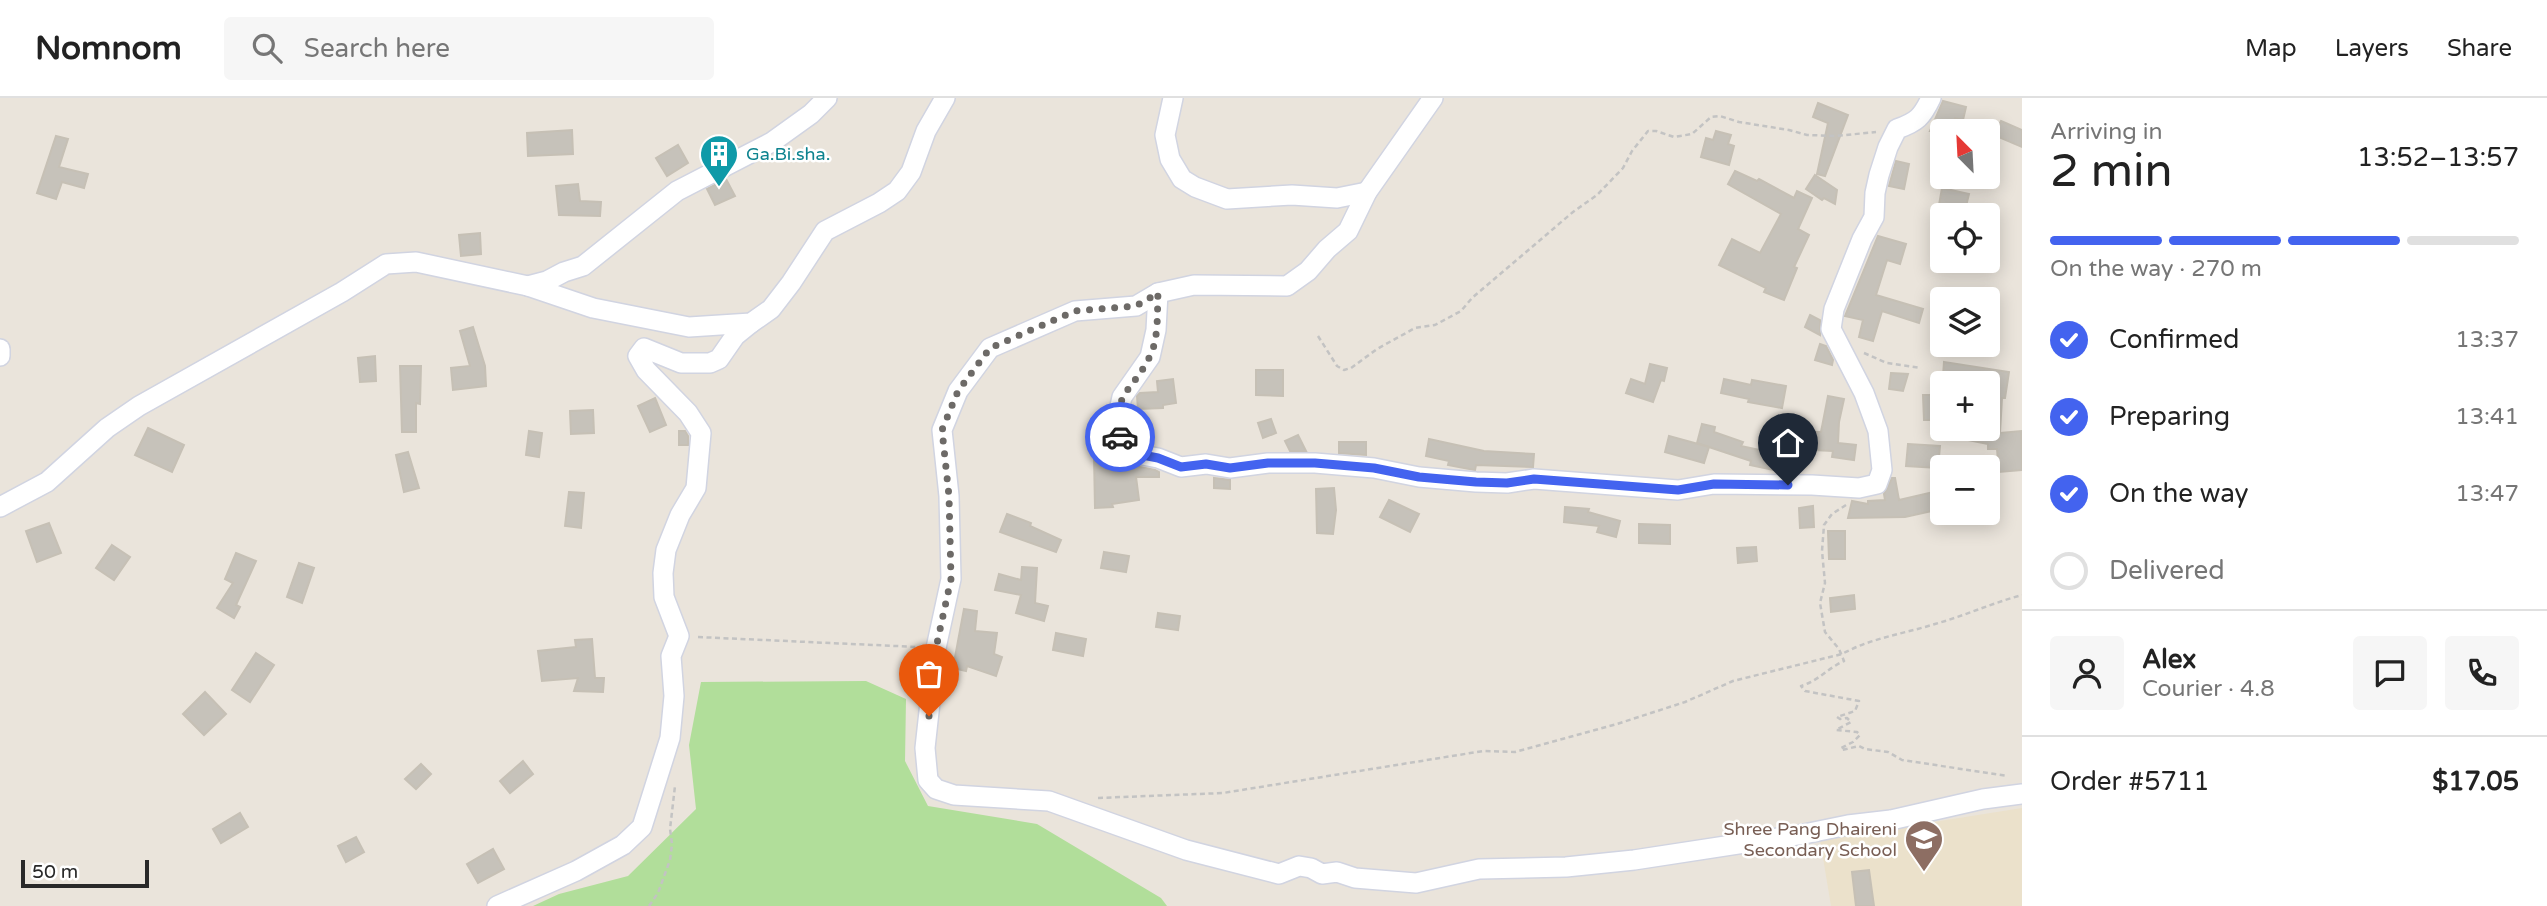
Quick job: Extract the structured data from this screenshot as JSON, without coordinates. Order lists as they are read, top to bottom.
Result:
{
  "places": {
    "building": ["Ga.Bi.sha."],
    "school or university": ["Shree Pang Dhaireni Secondary School"]
  },
  "scale_bar": "50 m",
  "north": "top left",
  "page": {
    "header": "Nomnom",
    "search": "Search here",
    "nav": ["Map", "Layers", "Share"],
    "heading": ["2 min", "Arriving in", "13:52–13:57"],
    "panel": [
      "Alex",
      "Courier · 4.8",
      "Order #5711",
      "$17.05"
    ],
    "map_buttons": ["+", "−"],
    "bar": "On the way · 270 m",
    "list": [
      ["Confirmed", "13:37"],
      ["Preparing", "13:41"],
      ["On the way", "13:47"],
      "Delivered"
    ],
    "scale": "50 m"
  }
}
